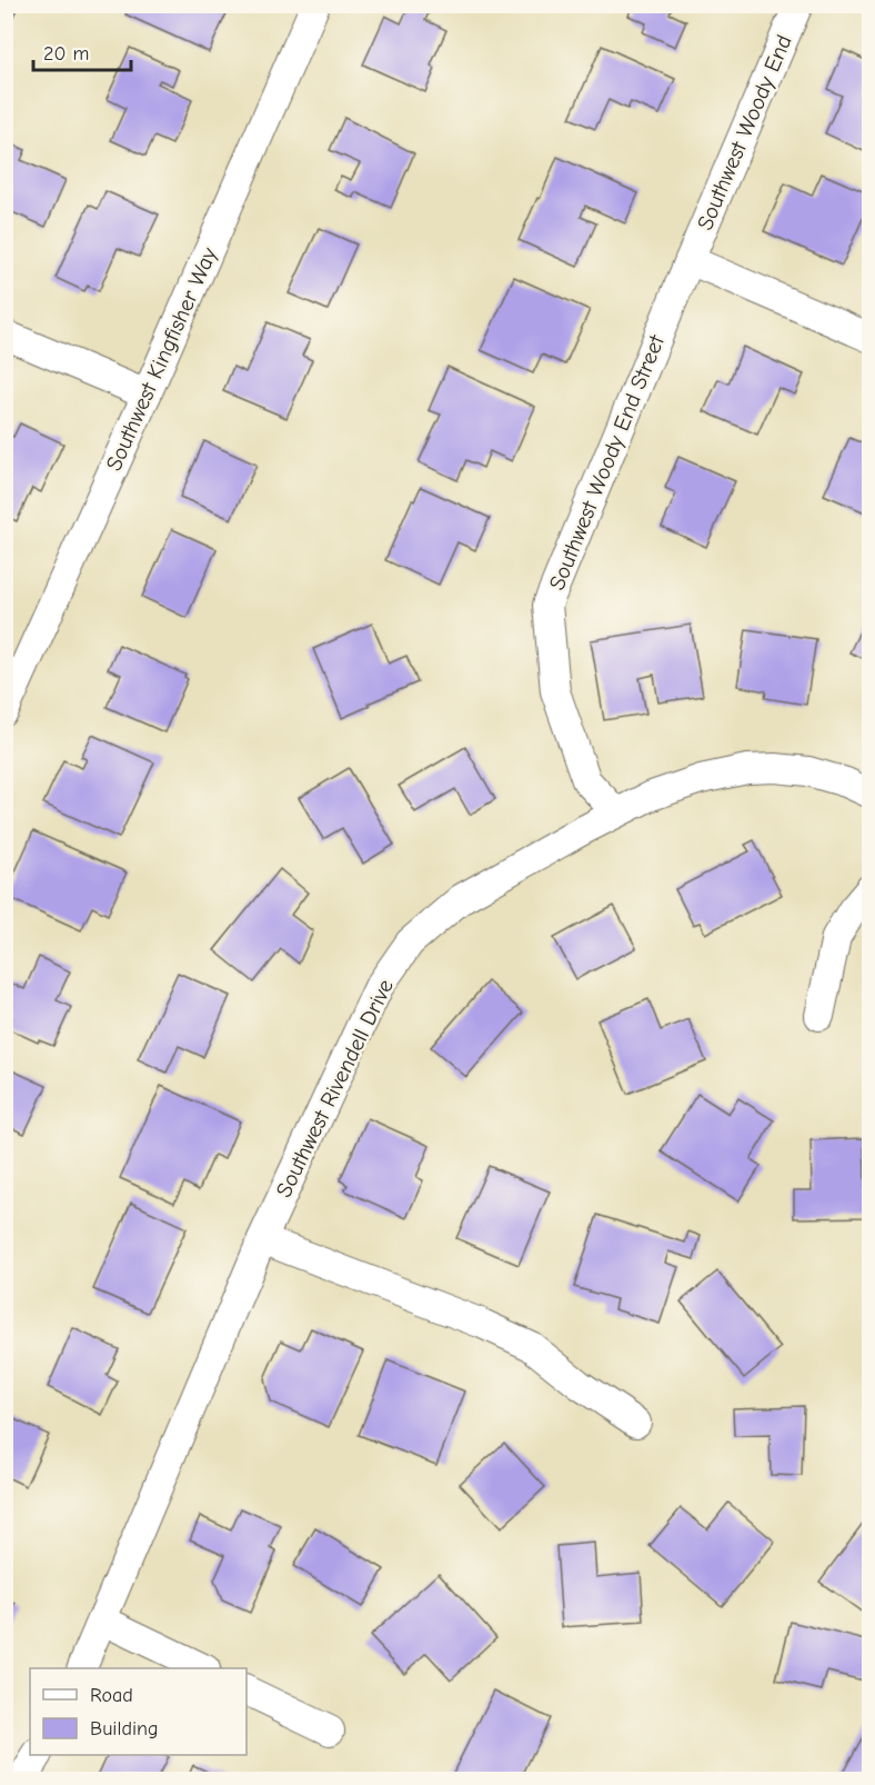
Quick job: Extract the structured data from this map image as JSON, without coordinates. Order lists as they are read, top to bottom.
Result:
{
  "streets": {
    "street": [
      "Southwest Woody End",
      "Southwest Kingfisher Way",
      "Southwest Woody End Street",
      "Southwest Rivendell Drive"
    ]
  },
  "crossings": [
    ["Southwest Woody End", "Southwest Woody End Street"],
    ["Southwest Woody End Street", "Southwest Rivendell Drive"]
  ],
  "legend": ["Road", "Building"],
  "scale_bar": "20 m"
}
